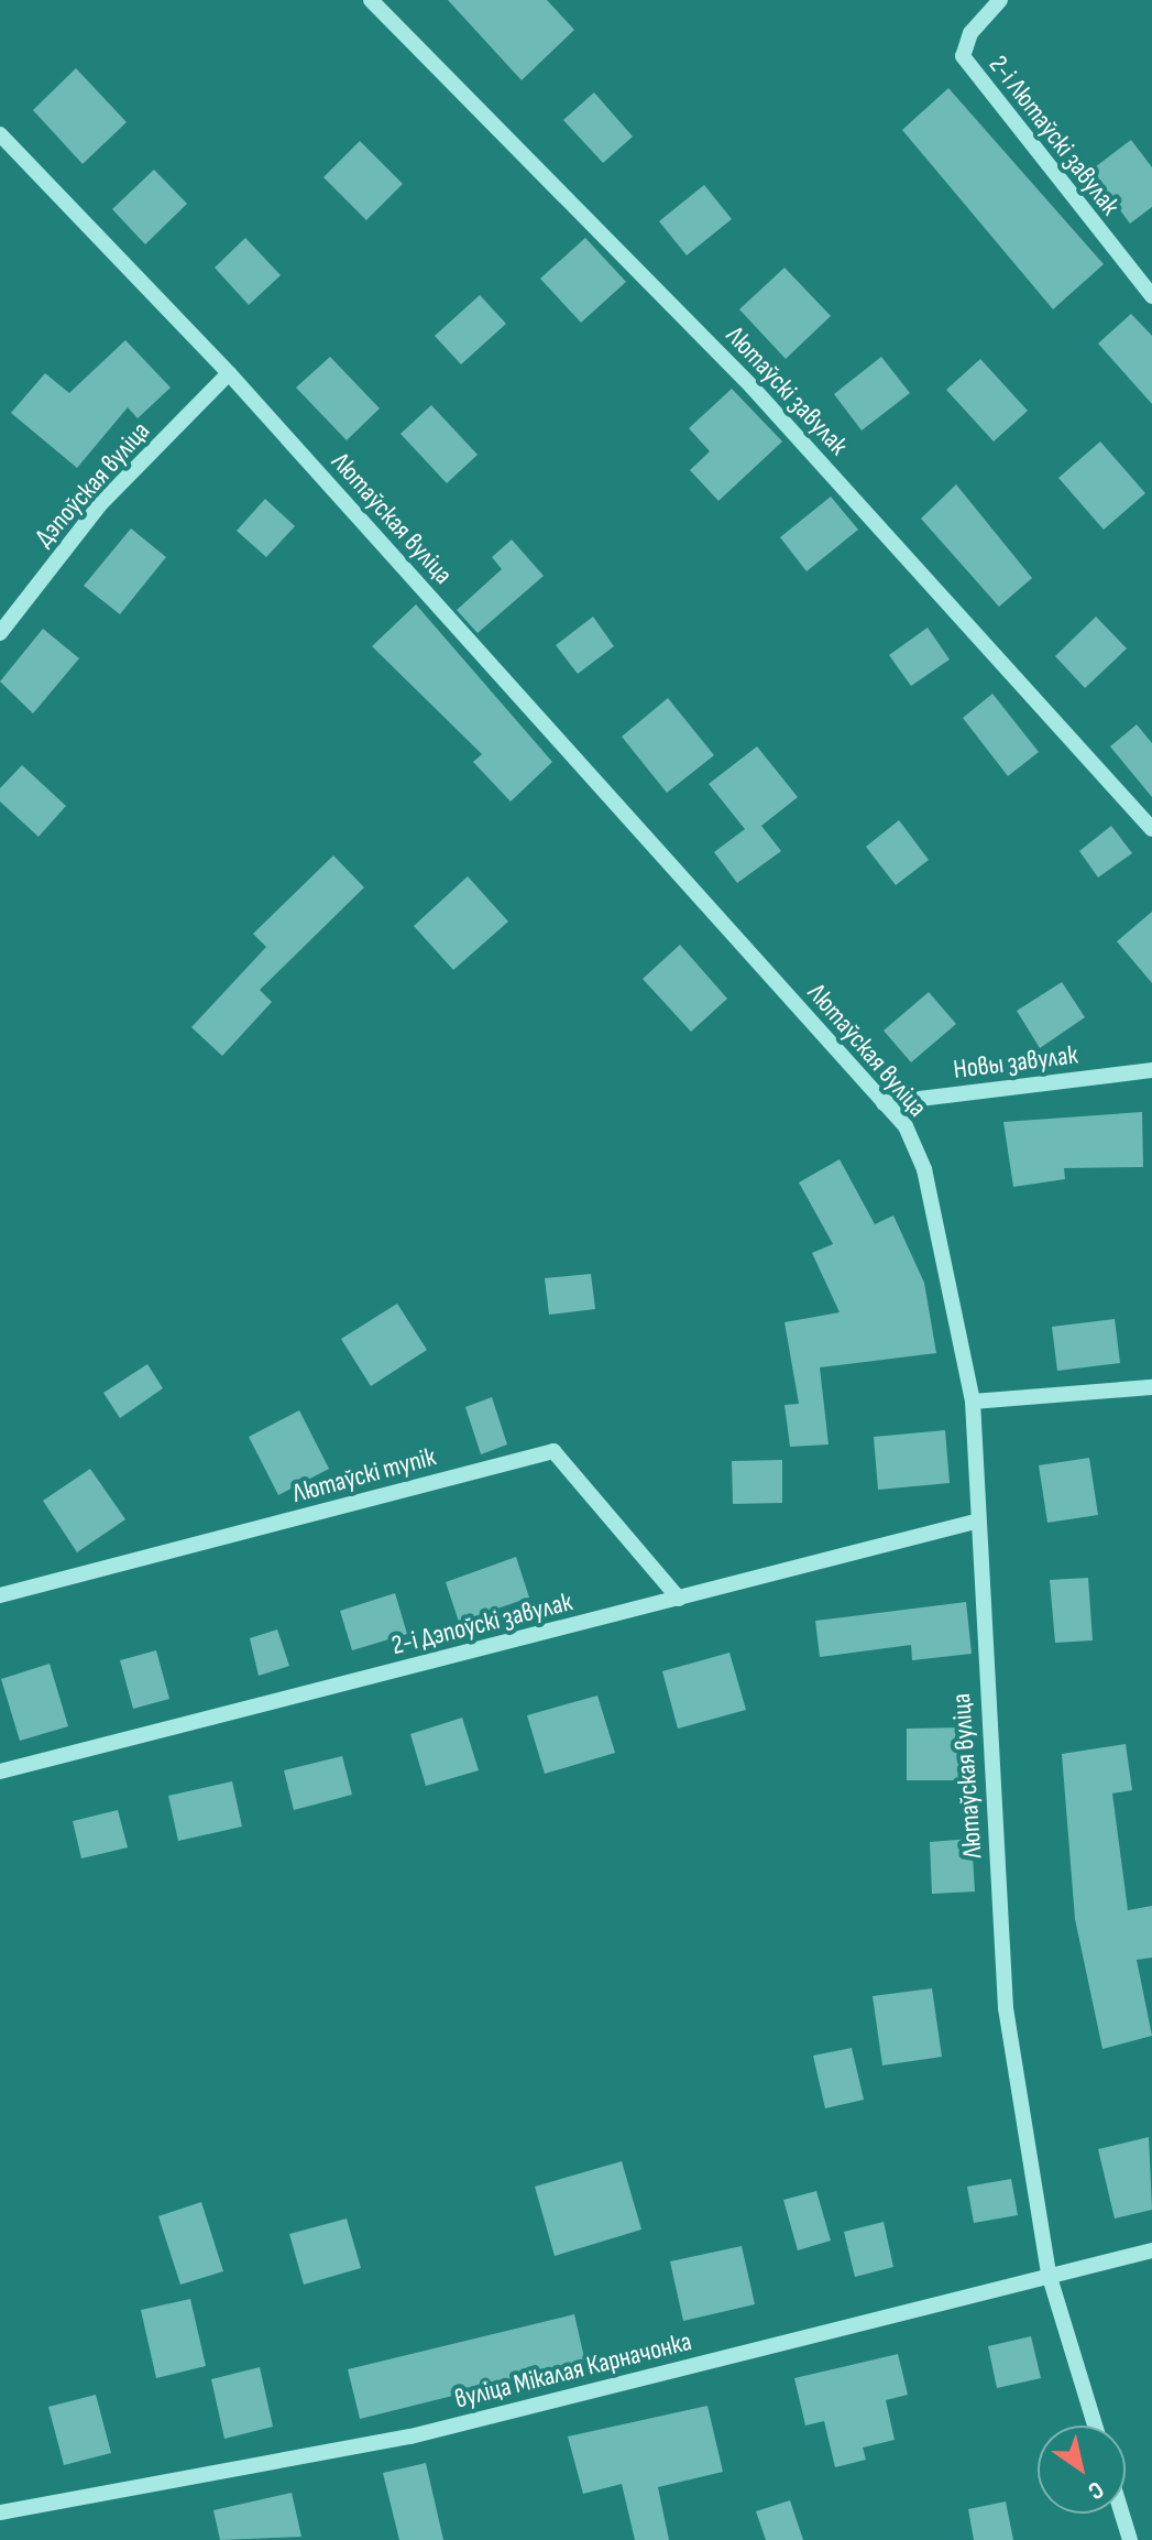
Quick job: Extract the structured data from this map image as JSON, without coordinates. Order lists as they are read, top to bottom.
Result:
{
  "streets": {
    "street": [
      "2-і Лютаўскі завулак",
      "Лютаўскі завулак",
      "Дэпоўская вуліца",
      "Лютаўская вуліца",
      "Новы завулак",
      "Лютаўскі тупік",
      "2-і Дэпоўскі завулак",
      "вуліца Мікалая Карначонка"
    ]
  },
  "crossings": [
    ["Дэпоўская вуліца", "Лютаўская вуліца"],
    ["Лютаўская вуліца", "Новы завулак"],
    ["Лютаўская вуліца", "2-і Дэпоўскі завулак"],
    ["Лютаўская вуліца", "вуліца Мікалая Карначонка"],
    ["Лютаўскі тупік", "2-і Дэпоўскі завулак"]
  ],
  "north": "bottom right"
}
